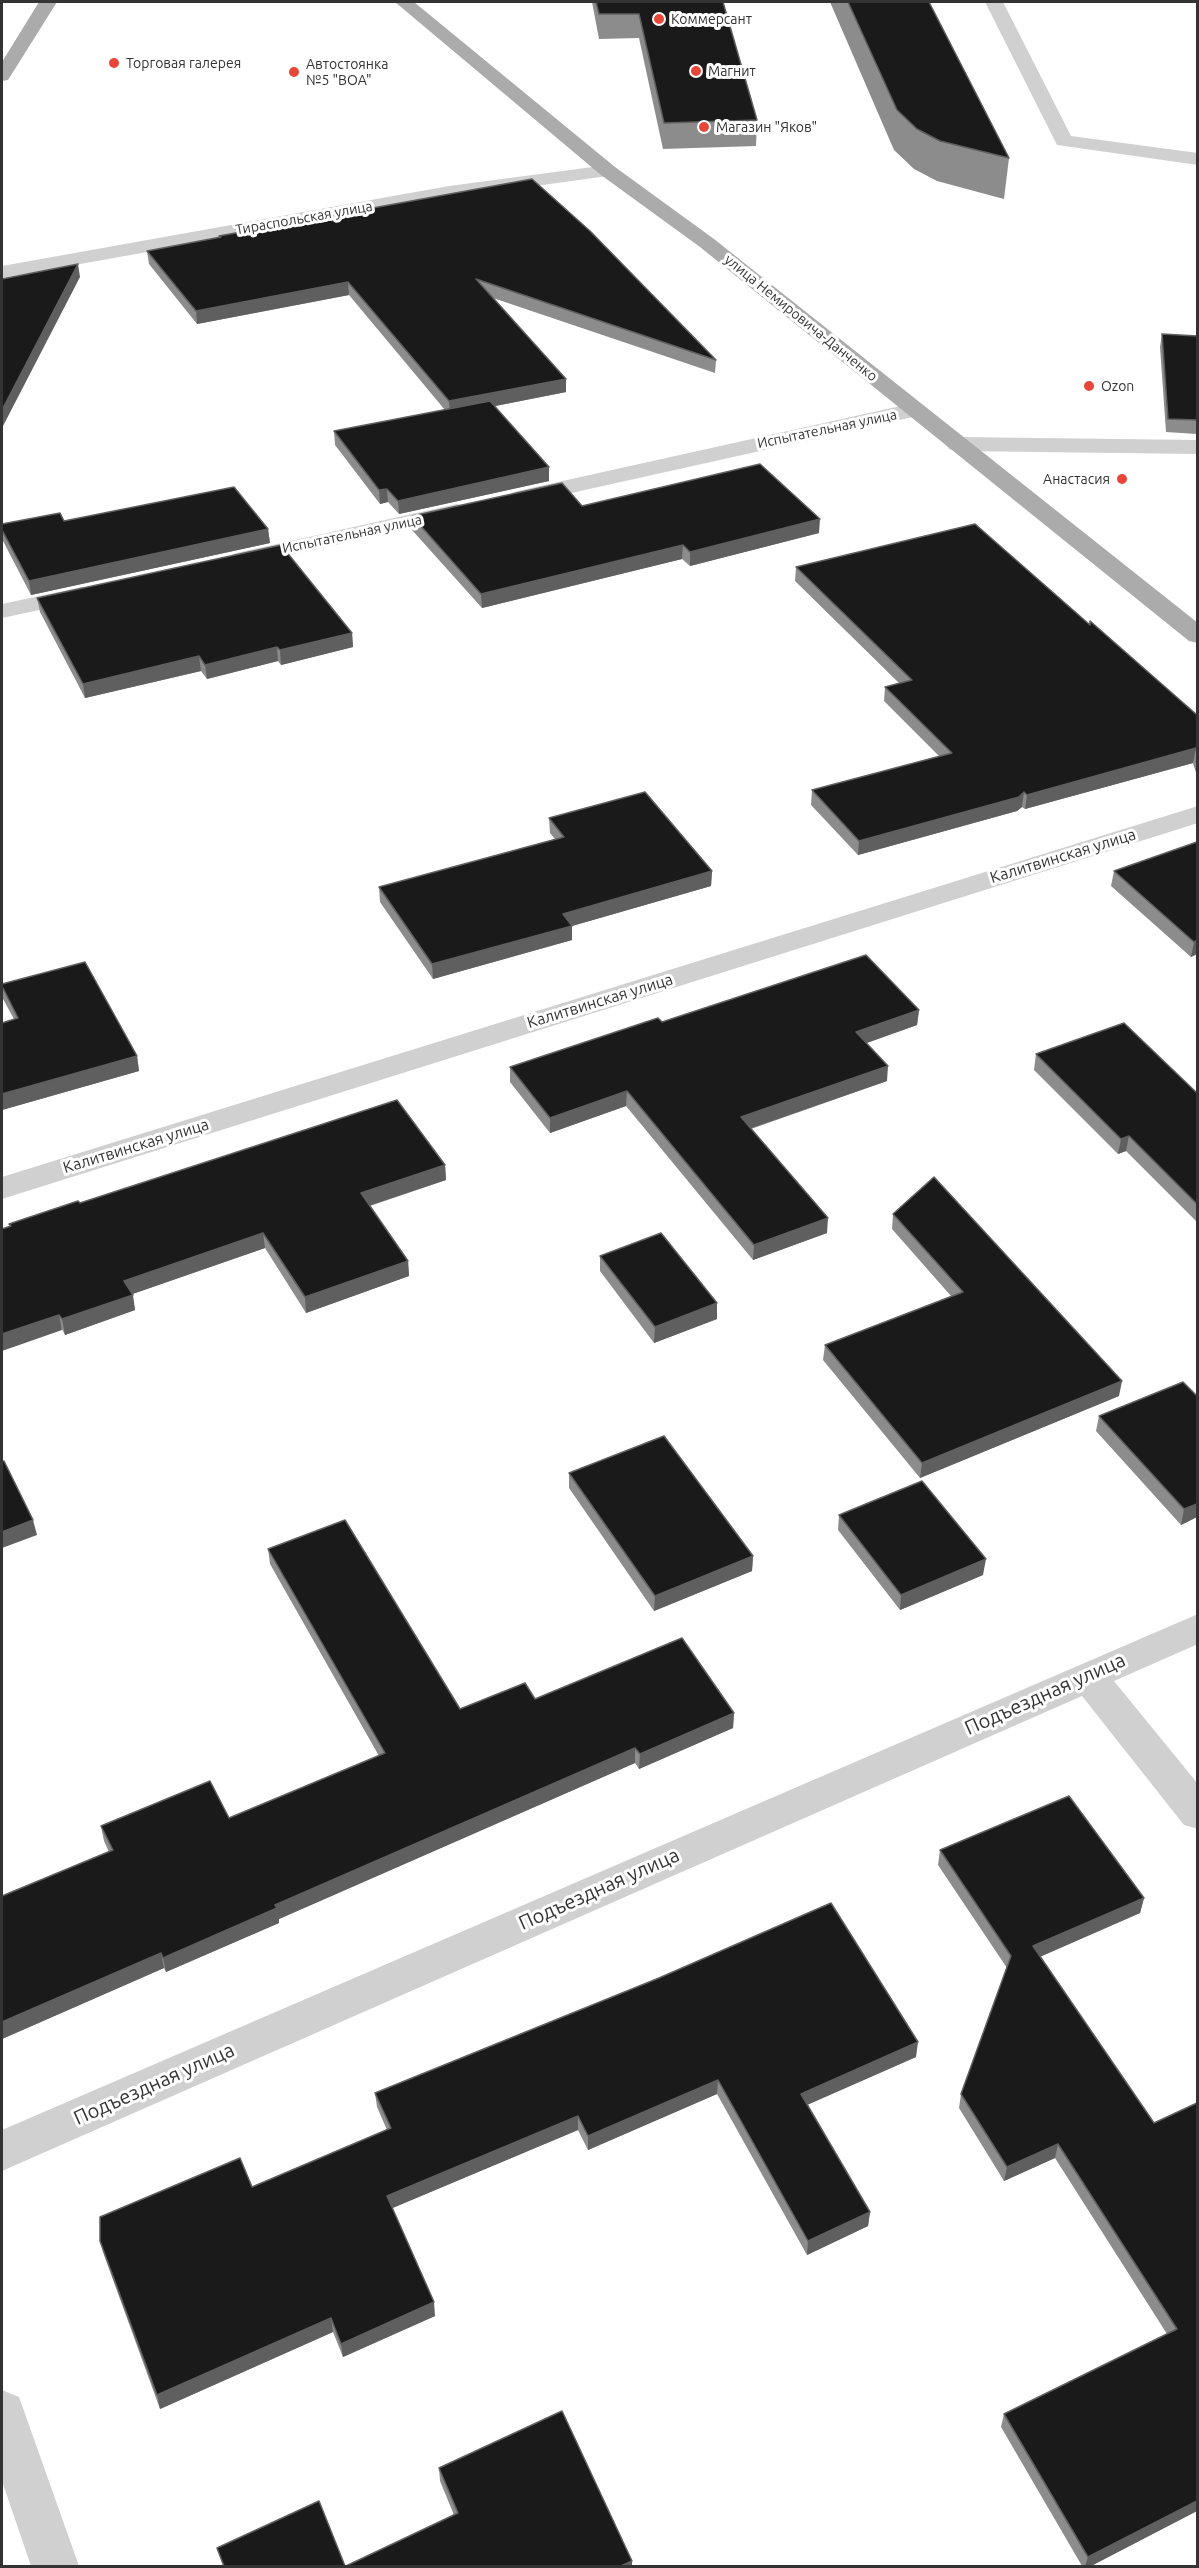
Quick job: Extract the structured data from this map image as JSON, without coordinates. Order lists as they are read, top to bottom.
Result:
{
  "streets": {
    "main road": ["улица Немировича-Данченко"],
    "street": [
      "Тираспольская улица",
      "Испытательная улица",
      "Калитвинская улица",
      "Подъездная улица"
    ]
  },
  "crossings": [
    ["Тираспольская улица", "улица Немировича-Данченко"],
    ["улица Немировича-Данченко", "Испытательная улица"]
  ],
  "places": [
    "Коммерсант",
    "Торговая галерея",
    "Магнит",
    "Автостоянка №5 \"ВОА\"",
    "Магазин \"Яков\"",
    "Ozon",
    "Анастасия"
  ]
}
